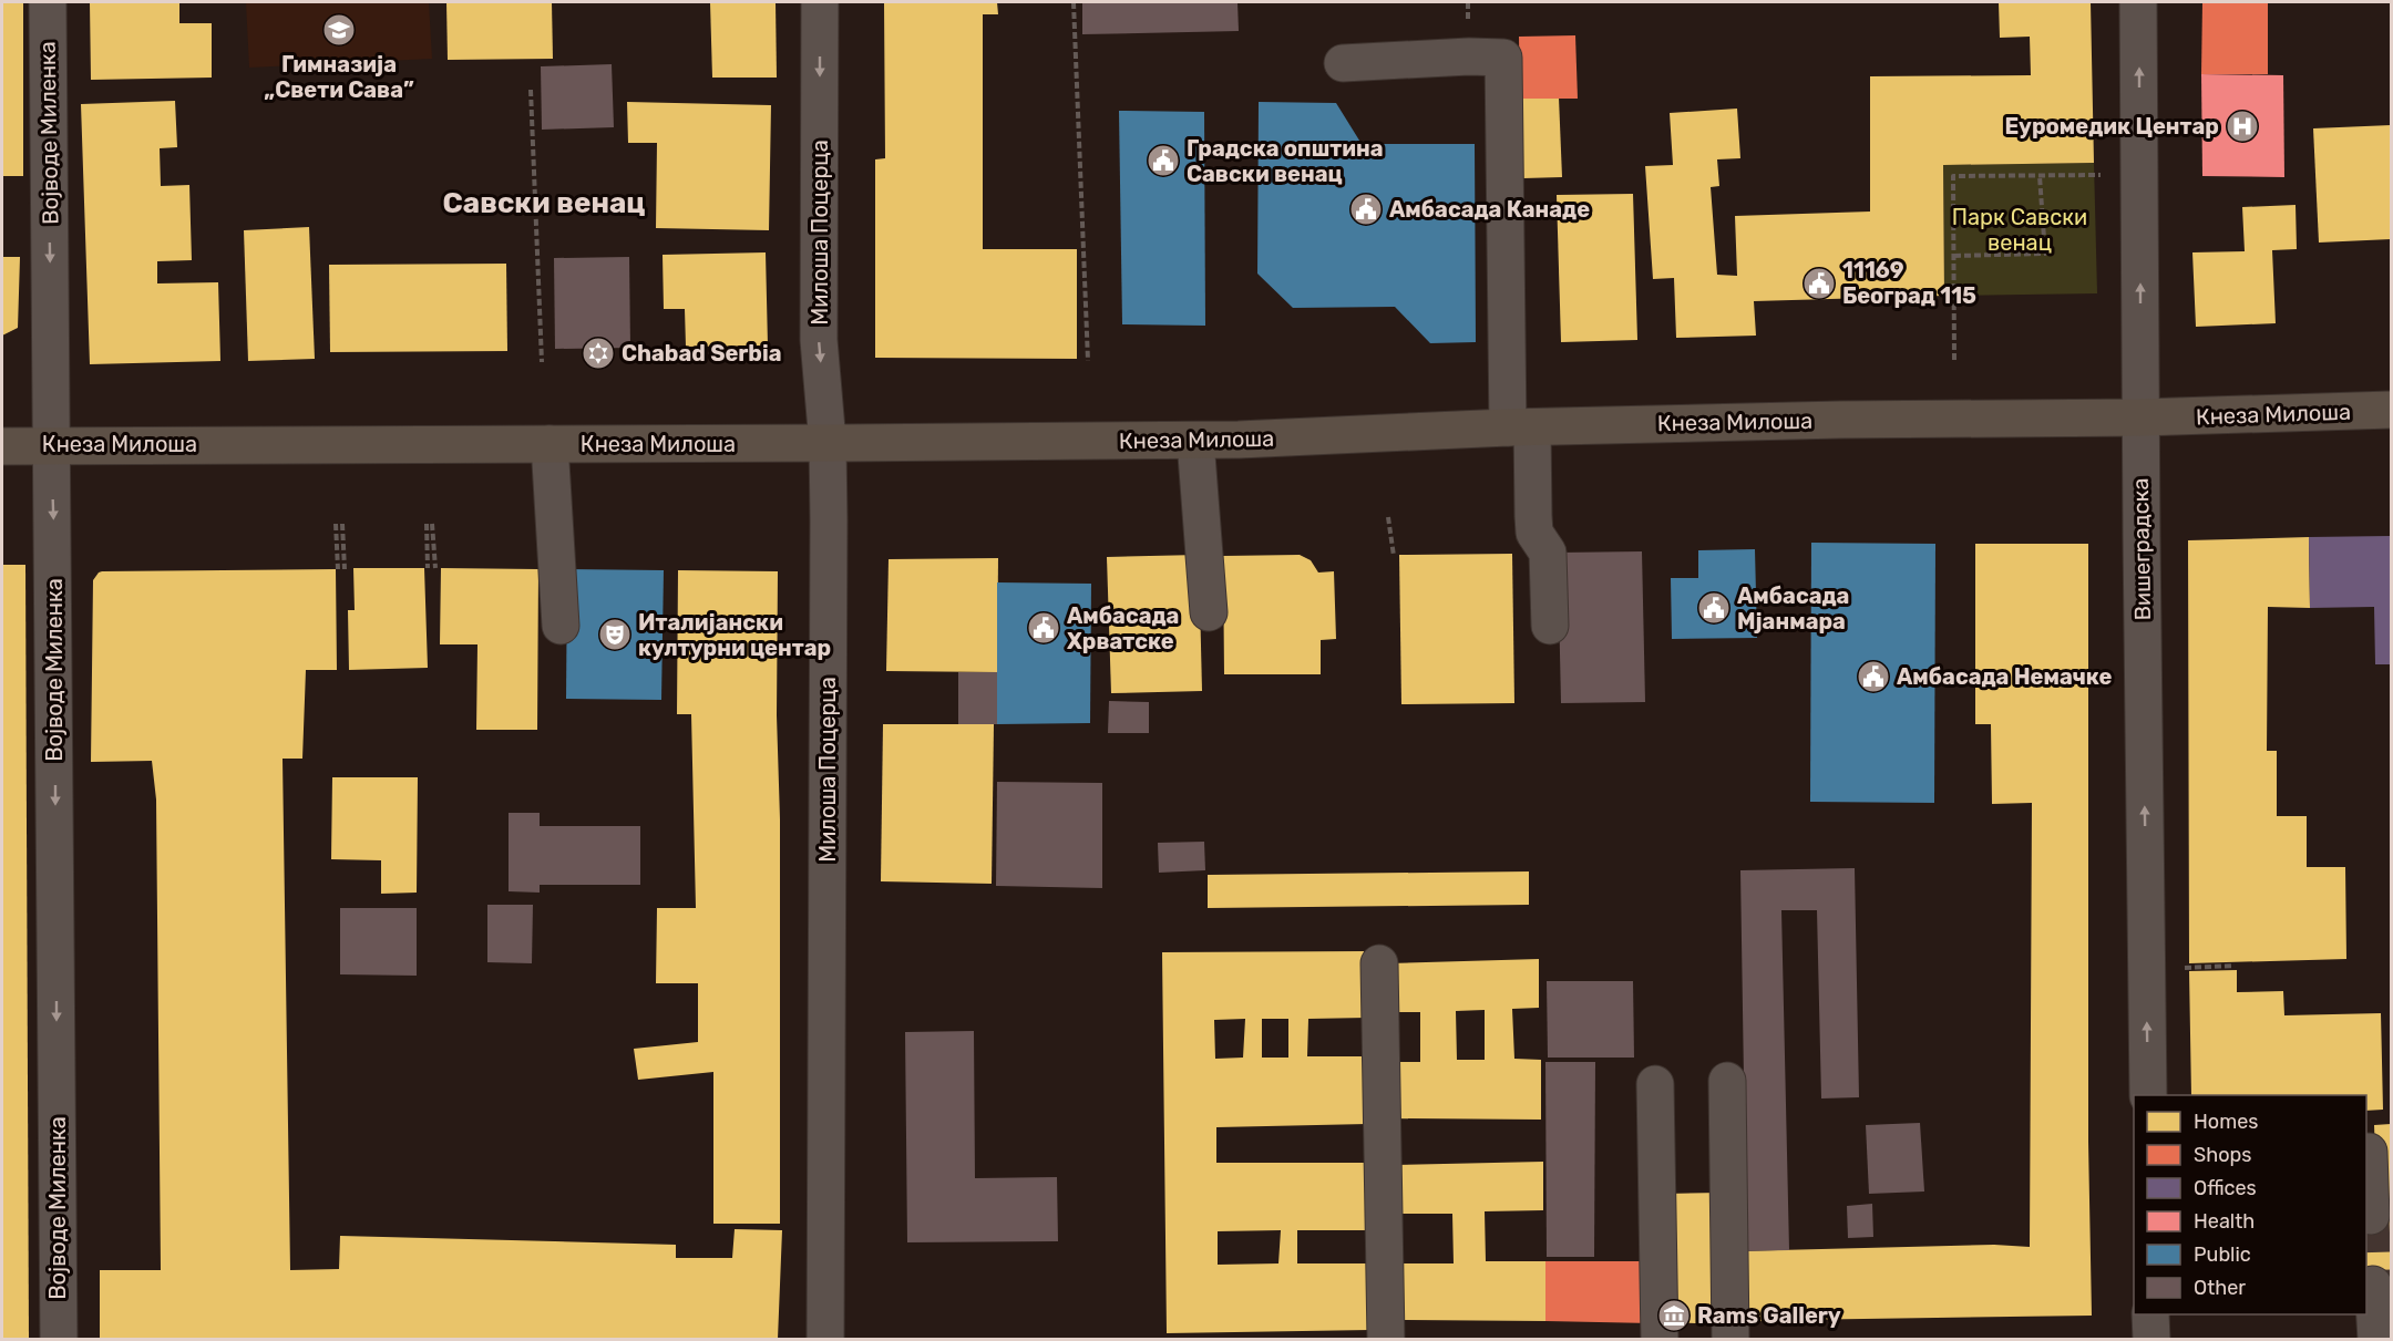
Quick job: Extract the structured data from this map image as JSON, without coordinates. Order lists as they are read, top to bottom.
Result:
{
  "streets": {
    "main road": ["Кнеза Милоша"],
    "street": ["Војводе Миленка", "Милоша Поцерца", "Вишеградска"]
  },
  "crossings": [
    ["Војводе Миленка", "Кнеза Милоша"],
    ["Милоша Поцерца", "Кнеза Милоша"],
    ["Кнеза Милоша", "Вишеградска"]
  ],
  "one_way": ["Војводе Миленка", "Вишеградска"],
  "districts": ["Савски венац"],
  "parks": ["Парк Савски венац"],
  "places": {
    "school or university": ["Гимназија „Свети Сава”"],
    "hospital": ["Еуромедик Центар"],
    "public building": [
      "Градска општина Савски венац",
      "Амбасада Канаде",
      "11169 Београд 115",
      "Амбасада Мјанмара",
      "Амбасада Хрватске",
      "Амбасада Немачке"
    ],
    "synagogue": ["Chabad Serbia"],
    "theatre": ["Италијански културни центар"],
    "museum": ["Rams Gallery"]
  },
  "legend": [
    "Homes",
    "Shops",
    "Offices",
    "Health",
    "Public",
    "Other"
  ]
}
